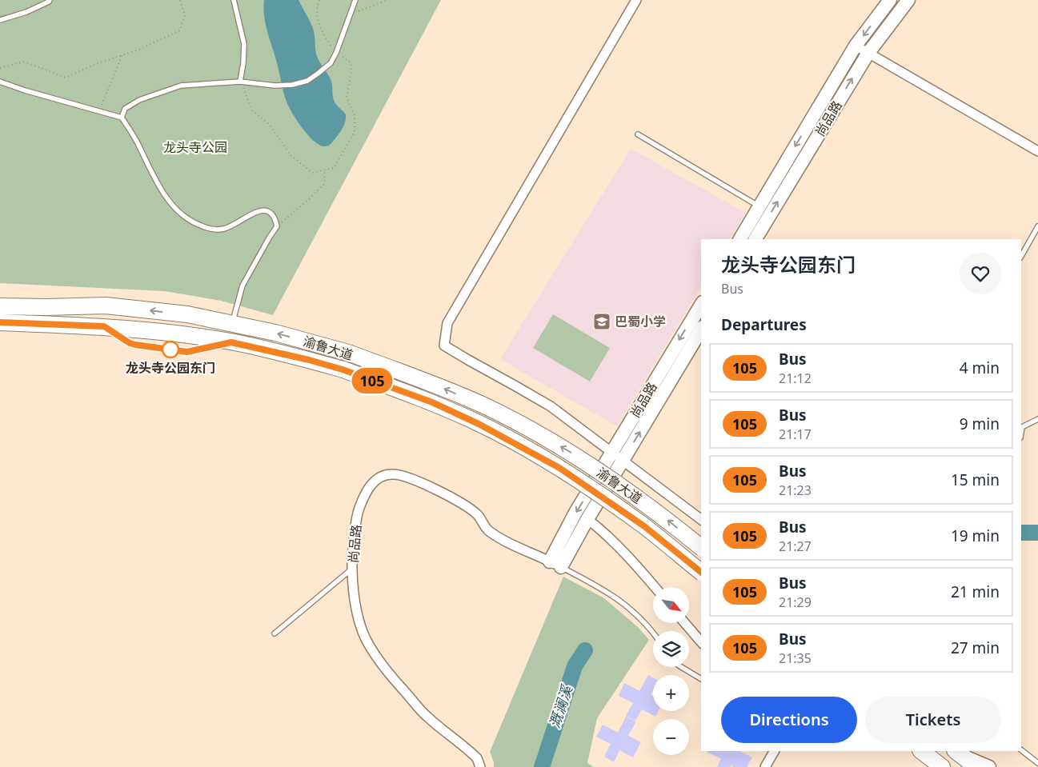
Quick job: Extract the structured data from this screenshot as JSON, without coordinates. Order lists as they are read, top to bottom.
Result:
{
  "streets": {
    "highway": ["渝鲁大道"],
    "main road": ["尚品路"]
  },
  "water": ["溉澜溪"],
  "parks": ["龙头寺公园"],
  "places": {
    "school or university": ["巴蜀小学"],
    "other": ["龙头寺公园东门"]
  },
  "lines": ["bus line 105"],
  "north": "bottom right",
  "page": {
    "on_map": "105",
    "heading": [
      ["龙头寺公园东门", "Bus"],
      "Departures"
    ],
    "list": [
      {
        "mark": "105",
        "name": "Bus",
        "note": "21:12",
        "value": "4 min"
      },
      {
        "mark": "105",
        "name": "Bus",
        "note": "21:17",
        "value": "9 min"
      },
      {
        "mark": "105",
        "name": "Bus",
        "note": "21:23",
        "value": "15 min"
      },
      {
        "mark": "105",
        "name": "Bus",
        "note": "21:27",
        "value": "19 min"
      },
      {
        "mark": "105",
        "name": "Bus",
        "note": "21:29",
        "value": "21 min"
      },
      {
        "mark": "105",
        "name": "Bus",
        "note": "21:35",
        "value": "27 min"
      }
    ],
    "map_buttons": ["+", "−"],
    "buttons": ["Directions", "Tickets"]
  }
}
